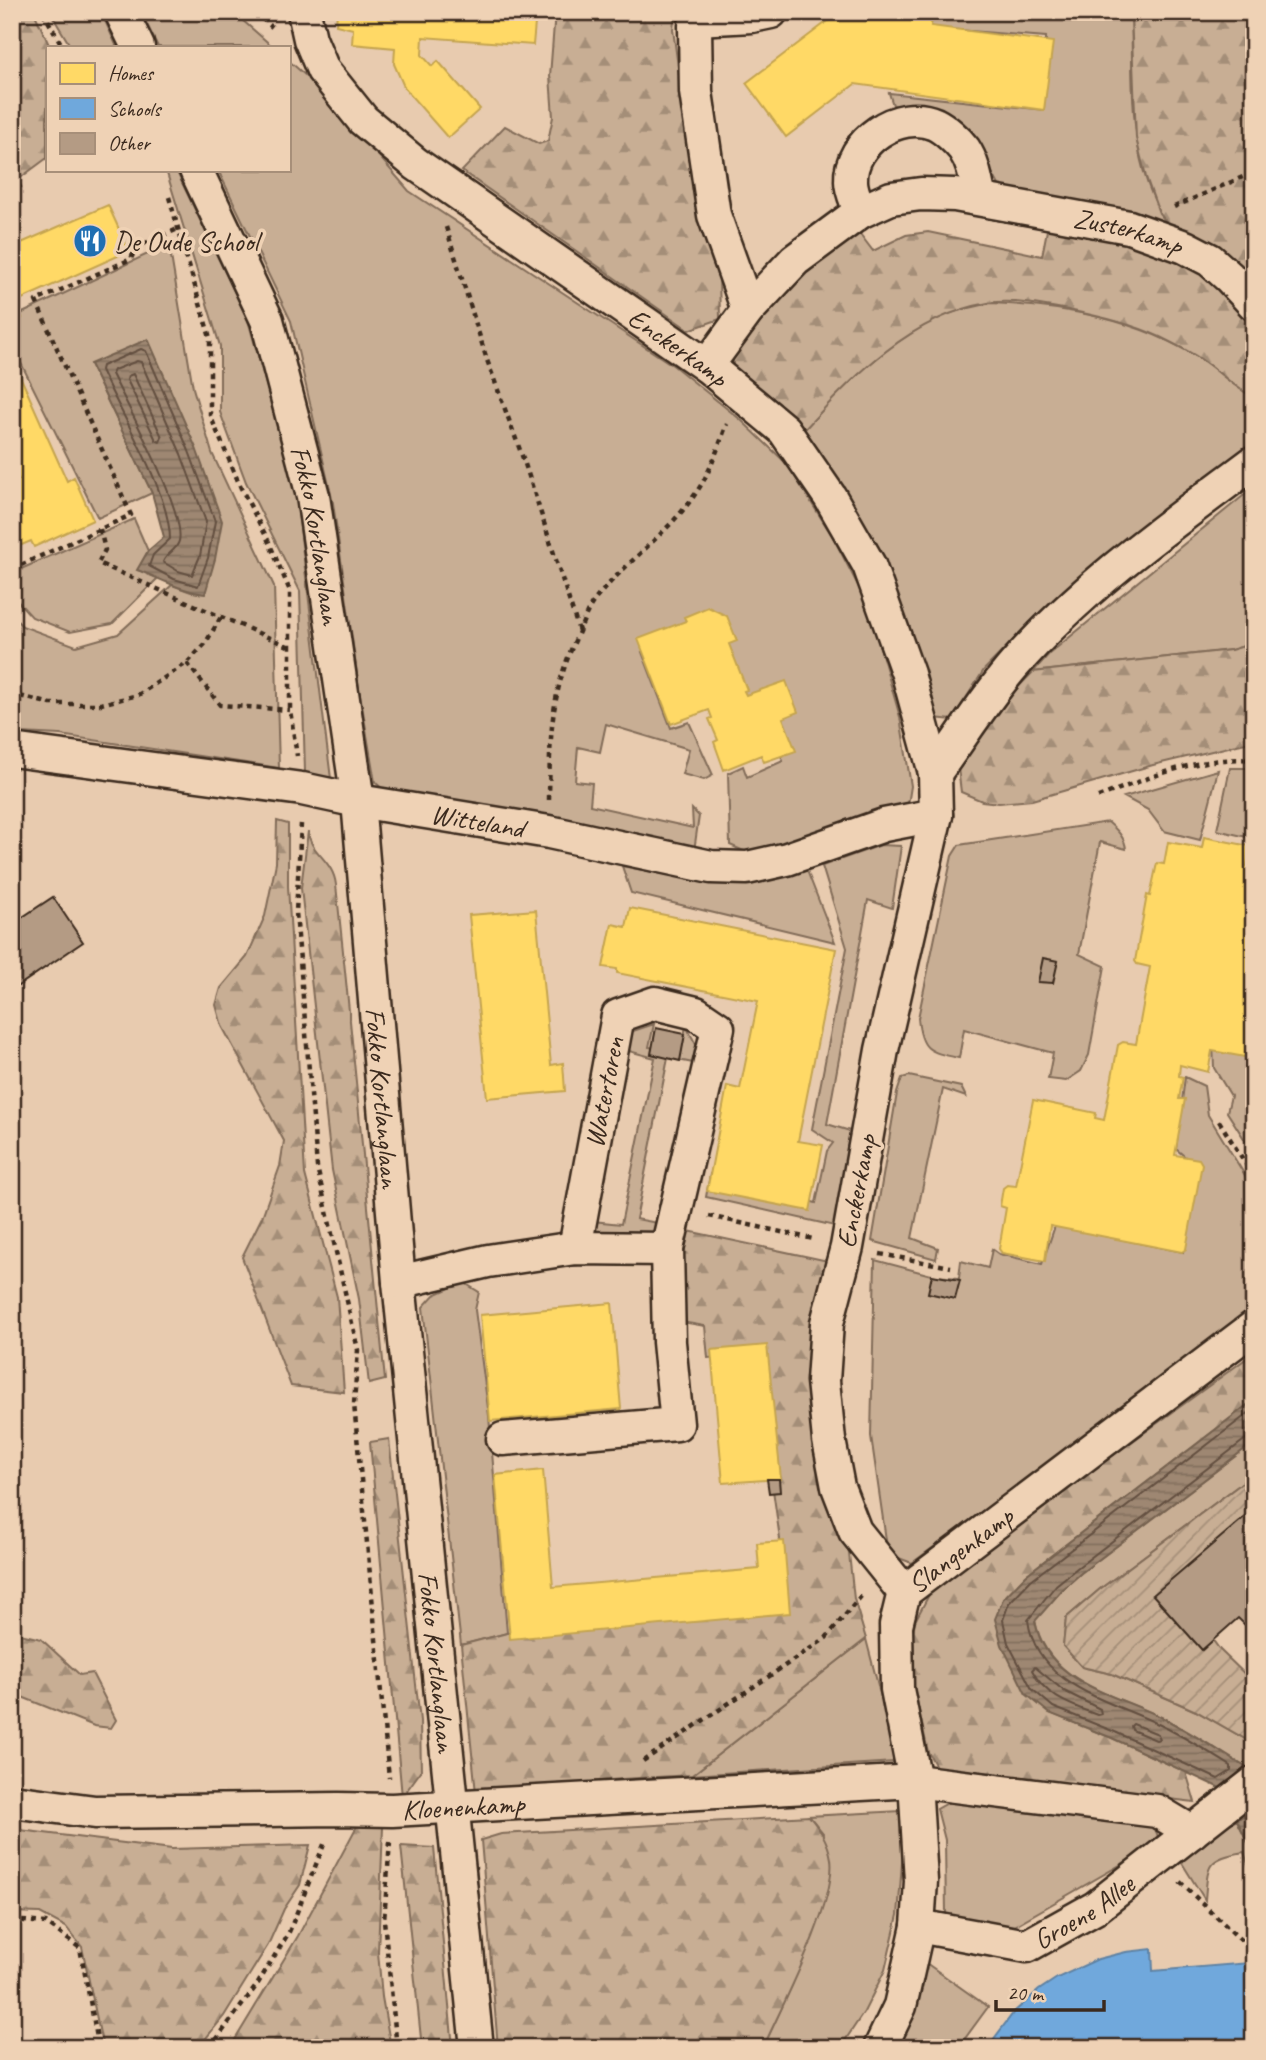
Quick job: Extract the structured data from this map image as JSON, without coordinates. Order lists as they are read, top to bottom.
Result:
{
  "streets": {
    "street": [
      "Zusterkamp",
      "Enckerkamp",
      "Fokko Kortlanglaan",
      "Witteland",
      "Watertoren",
      "Slangenkamp",
      "Kloenenkamp",
      "Groene Allee"
    ]
  },
  "crossings": [
    ["Zusterkamp", "Enckerkamp"],
    ["Enckerkamp", "Witteland"],
    ["Enckerkamp", "Slangenkamp"],
    ["Fokko Kortlanglaan", "Witteland"],
    ["Fokko Kortlanglaan", "Kloenenkamp"],
    ["Slangenkamp", "Kloenenkamp"],
    ["Slangenkamp", "Groene Allee"]
  ],
  "places": {
    "restaurant": ["De Oude School"]
  },
  "legend": ["Homes", "Schools", "Other"],
  "scale_bar": "20 m"
}
